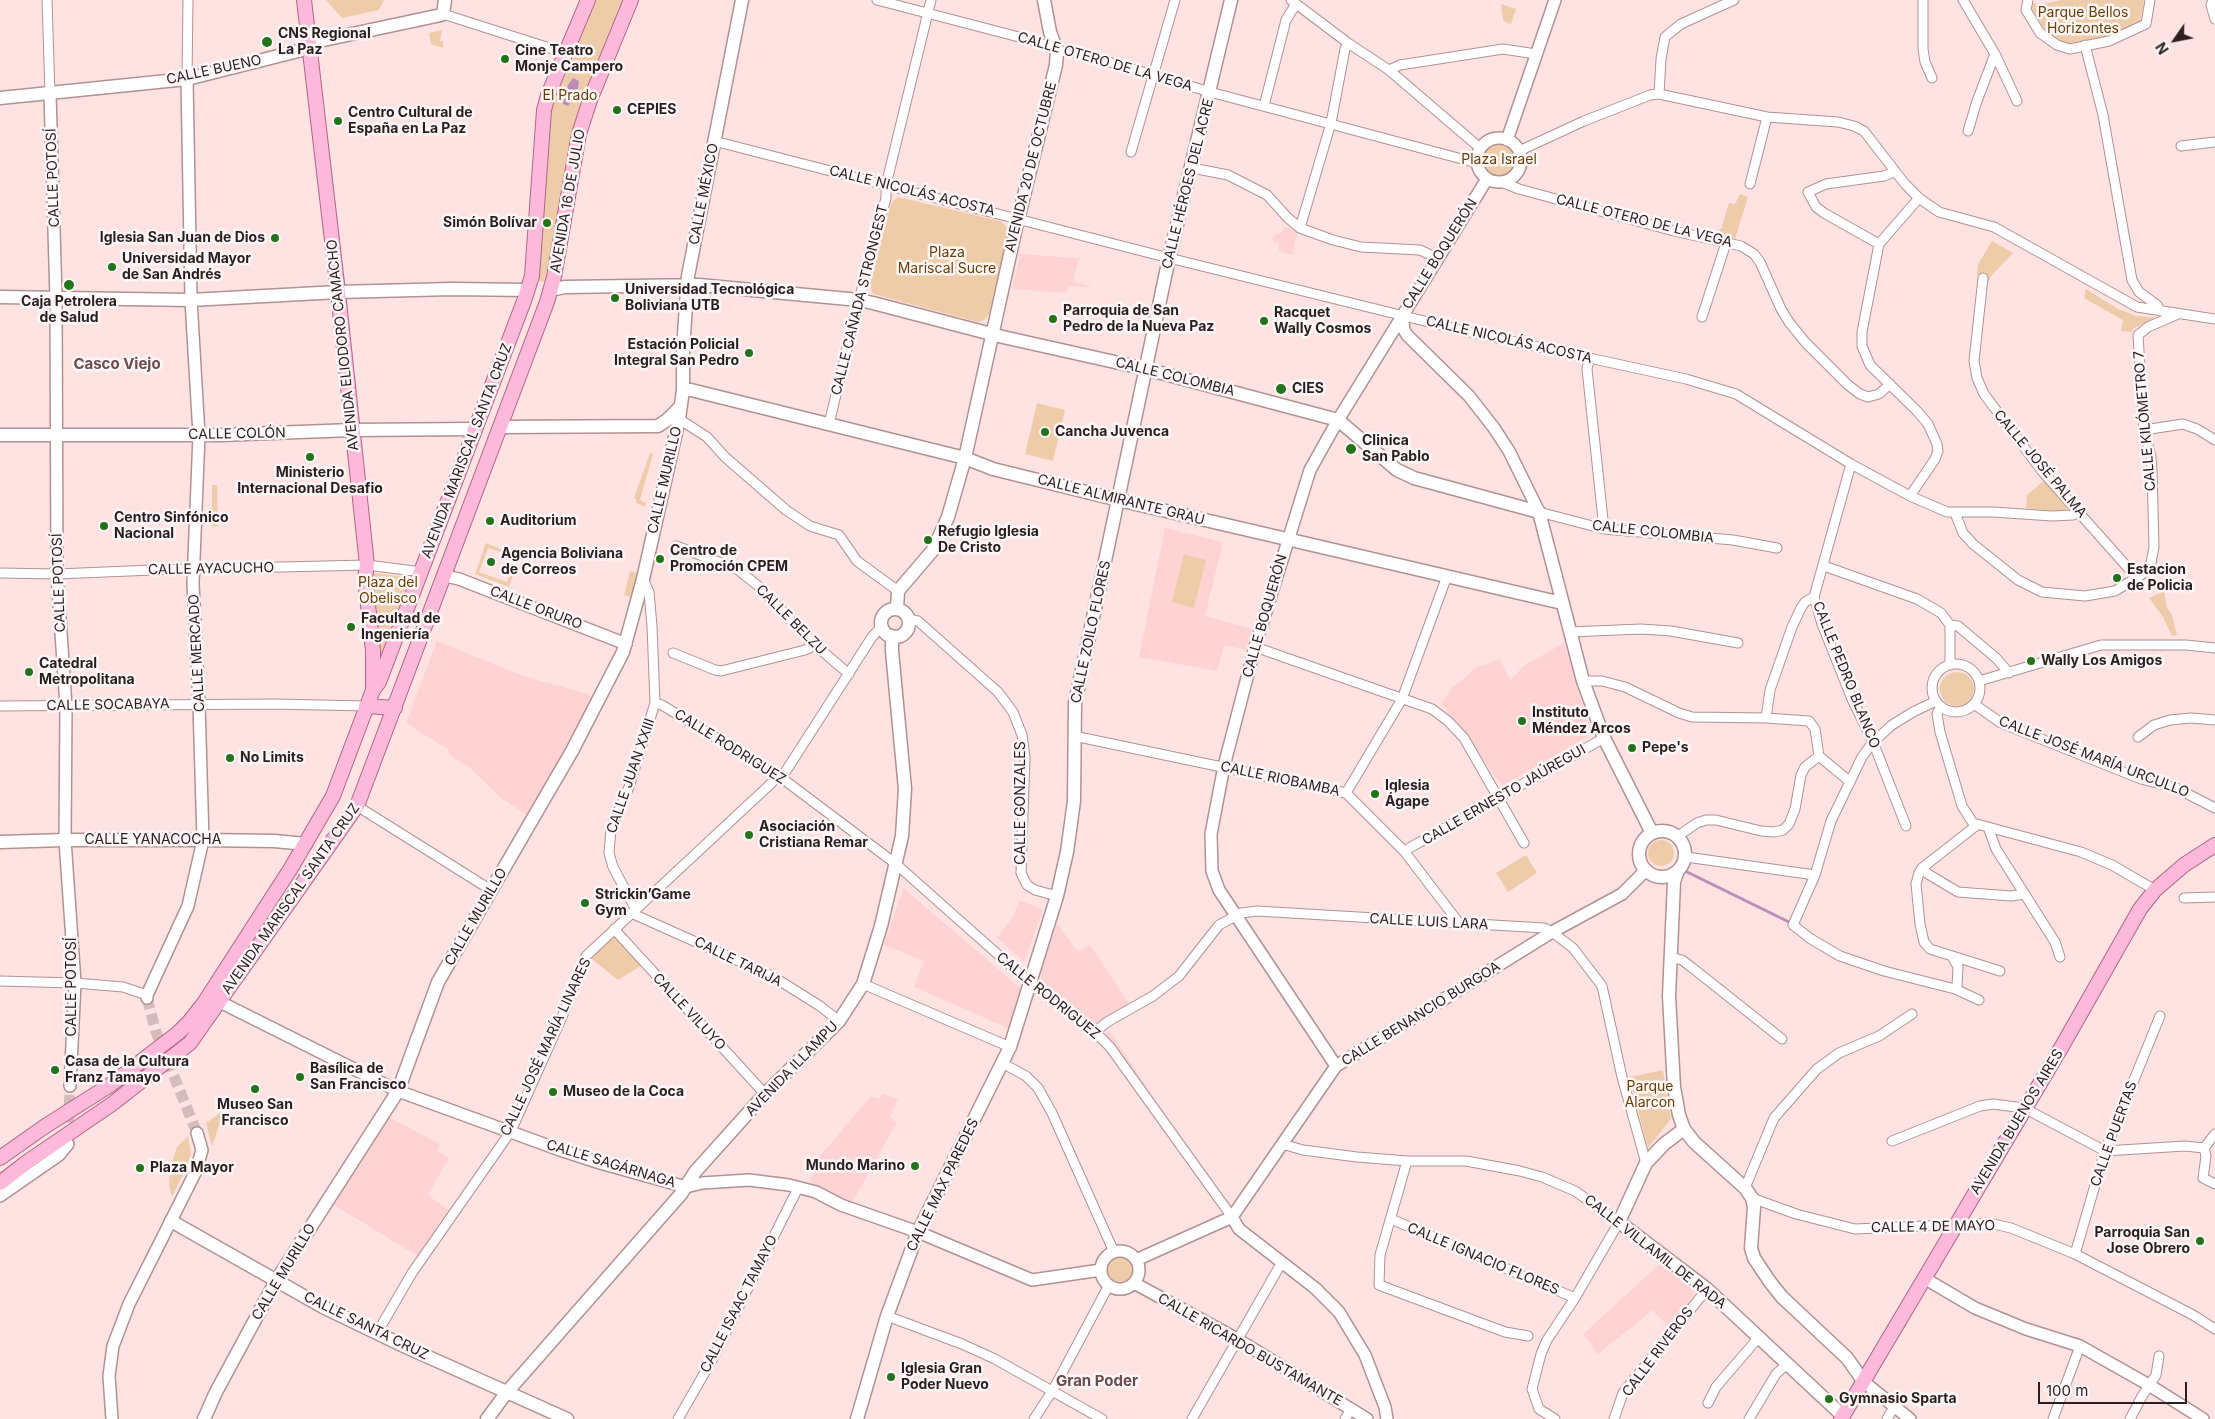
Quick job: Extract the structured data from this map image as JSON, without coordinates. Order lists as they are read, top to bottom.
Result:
{
  "streets": {
    "main road": [
      "CALLE BUENO",
      "AVENIDA 20 DE OCTUBRE",
      "CALLE HÉROES DEL ACRE",
      "CALLE MÉXICO",
      "AVENIDA 16 DE JULIO",
      "AVENIDA ELIODORO CAMACHO",
      "CALLE COLOMBIA",
      "CALLE COLÓN",
      "AVENIDA MARISCAL SANTA CRUZ",
      "CALLE MURILLO",
      "CALLE ALMIRANTE GRAU",
      "CALLE ZOILO FLORES",
      "CALLE YANACOCHA",
      "AVENIDA ILLAMPU",
      "AVENIDA BUENOS AIRES",
      "CALLE MAX PAREDES",
      "CALLE VILLAMIL DE RADA",
      "CALLE SANTA CRUZ"
    ],
    "street": [
      "CALLE OTERO DE LA VEGA",
      "CALLE POTOSÍ",
      "CALLE NICOLÁS ACOSTA",
      "CALLE BOQUERÓN",
      "CALLE CAÑADA STRONGEST",
      "CALLE KILÓMETRO 7",
      "CALLE JOSÉ PALMA",
      "CALLE AYACUCHO",
      "CALLE ORURO",
      "CALLE BELZU",
      "CALLE MERCADO",
      "CALLE PEDRO BLANCO",
      "CALLE SOCABAYA",
      "CALLE RODRIGUEZ",
      "CALLE JOSÉ MARÍA URCULLO",
      "CALLE JUAN XXIII",
      "CALLE RIOBAMBA",
      "CALLE ERNESTO JAÚREGUI",
      "CALLE GONZALES",
      "CALLE LUIS LARA",
      "CALLE TARIJA",
      "CALLE VILUYO",
      "CALLE BENANCIO BURGOA",
      "CALLE JOSÉ MARÍA LINARES",
      "CALLE PUERTAS",
      "CALLE SAGÁRNAGA",
      "CALLE 4 DE MAYO",
      "CALLE IGNACIO FLORES",
      "CALLE ISAAC TAMAYO",
      "CALLE RICARDO BUSTAMANTE",
      "CALLE RIVEROS"
    ]
  },
  "crossings": [
    ["CALLE OTERO DE LA VEGA", "AVENIDA 20 DE OCTUBRE"],
    ["CALLE OTERO DE LA VEGA", "CALLE HÉROES DEL ACRE"],
    ["CALLE OTERO DE LA VEGA", "CALLE BOQUERÓN"],
    ["CALLE OTERO DE LA VEGA", "CALLE CAÑADA STRONGEST"],
    ["CALLE BUENO", "CALLE POTOSÍ"],
    ["CALLE BUENO", "AVENIDA 16 DE JULIO"],
    ["CALLE BUENO", "AVENIDA ELIODORO CAMACHO"],
    ["CALLE BUENO", "CALLE MERCADO"],
    ["AVENIDA 20 DE OCTUBRE", "CALLE NICOLÁS ACOSTA"],
    ["AVENIDA 20 DE OCTUBRE", "CALLE COLOMBIA"],
    ["AVENIDA 20 DE OCTUBRE", "CALLE ALMIRANTE GRAU"],
    ["CALLE POTOSÍ", "CALLE COLÓN"],
    ["CALLE POTOSÍ", "CALLE AYACUCHO"],
    ["CALLE POTOSÍ", "CALLE SOCABAYA"],
    ["CALLE POTOSÍ", "CALLE YANACOCHA"],
    ["CALLE HÉROES DEL ACRE", "CALLE NICOLÁS ACOSTA"],
    ["CALLE HÉROES DEL ACRE", "CALLE COLOMBIA"],
    ["CALLE HÉROES DEL ACRE", "CALLE ZOILO FLORES"],
    ["CALLE NICOLÁS ACOSTA", "CALLE MÉXICO"],
    ["CALLE NICOLÁS ACOSTA", "CALLE BOQUERÓN"],
    ["CALLE NICOLÁS ACOSTA", "CALLE CAÑADA STRONGEST"],
    ["CALLE NICOLÁS ACOSTA", "CALLE JOSÉ PALMA"],
    ["CALLE NICOLÁS ACOSTA", "CALLE PEDRO BLANCO"],
    ["CALLE MÉXICO", "CALLE COLOMBIA"],
    ["CALLE MÉXICO", "CALLE MURILLO"],
    ["CALLE MÉXICO", "CALLE ALMIRANTE GRAU"],
    ["AVENIDA 16 DE JULIO", "CALLE COLOMBIA"],
    ["AVENIDA 16 DE JULIO", "AVENIDA MARISCAL SANTA CRUZ"],
    ["CALLE BOQUERÓN", "CALLE COLOMBIA"],
    ["CALLE BOQUERÓN", "CALLE ALMIRANTE GRAU"],
    ["CALLE BOQUERÓN", "CALLE RIOBAMBA"],
    ["CALLE BOQUERÓN", "CALLE LUIS LARA"],
    ["CALLE BOQUERÓN", "CALLE BENANCIO BURGOA"],
    ["CALLE CAÑADA STRONGEST", "CALLE COLOMBIA"],
    ["CALLE CAÑADA STRONGEST", "CALLE ALMIRANTE GRAU"],
    ["AVENIDA ELIODORO CAMACHO", "CALLE COLÓN"],
    ["AVENIDA ELIODORO CAMACHO", "AVENIDA MARISCAL SANTA CRUZ"],
    ["AVENIDA ELIODORO CAMACHO", "CALLE AYACUCHO"],
    ["CALLE COLOMBIA", "AVENIDA MARISCAL SANTA CRUZ"],
    ["CALLE COLOMBIA", "CALLE ZOILO FLORES"],
    ["CALLE KILÓMETRO 7", "CALLE JOSÉ PALMA"],
    ["CALLE COLÓN", "AVENIDA MARISCAL SANTA CRUZ"],
    ["CALLE COLÓN", "CALLE MERCADO"],
    ["AVENIDA MARISCAL SANTA CRUZ", "CALLE AYACUCHO"],
    ["AVENIDA MARISCAL SANTA CRUZ", "CALLE ORURO"],
    ["AVENIDA MARISCAL SANTA CRUZ", "CALLE SOCABAYA"],
    ["AVENIDA MARISCAL SANTA CRUZ", "CALLE YANACOCHA"],
    ["AVENIDA MARISCAL SANTA CRUZ", "CALLE SAGÁRNAGA"],
    ["CALLE MURILLO", "CALLE ALMIRANTE GRAU"],
    ["CALLE MURILLO", "CALLE ORURO"],
    ["CALLE MURILLO", "CALLE JUAN XXIII"],
    ["CALLE MURILLO", "CALLE SAGÁRNAGA"],
    ["CALLE MURILLO", "CALLE SANTA CRUZ"],
    ["CALLE ALMIRANTE GRAU", "CALLE ZOILO FLORES"],
    ["CALLE AYACUCHO", "CALLE MERCADO"],
    ["CALLE BELZU", "CALLE JOSÉ MARÍA LINARES"],
    ["CALLE ZOILO FLORES", "CALLE RODRIGUEZ"],
    ["CALLE ZOILO FLORES", "CALLE RIOBAMBA"],
    ["CALLE ZOILO FLORES", "CALLE GONZALES"],
    ["CALLE ZOILO FLORES", "CALLE MAX PAREDES"],
    ["CALLE MERCADO", "CALLE SOCABAYA"],
    ["CALLE MERCADO", "CALLE YANACOCHA"],
    ["CALLE RODRIGUEZ", "CALLE JUAN XXIII"],
    ["CALLE RODRIGUEZ", "CALLE LUIS LARA"],
    ["CALLE RODRIGUEZ", "CALLE BENANCIO BURGOA"],
    ["CALLE RODRIGUEZ", "CALLE JOSÉ MARÍA LINARES"],
    ["CALLE RODRIGUEZ", "AVENIDA ILLAMPU"],
    ["CALLE RODRIGUEZ", "CALLE MAX PAREDES"],
    ["CALLE JUAN XXIII", "CALLE TARIJA"],
    ["CALLE JUAN XXIII", "CALLE JOSÉ MARÍA LINARES"],
    ["CALLE RIOBAMBA", "CALLE ERNESTO JAÚREGUI"],
    ["CALLE RIOBAMBA", "CALLE LUIS LARA"],
    ["CALLE GONZALES", "CALLE JOSÉ MARÍA LINARES"],
    ["CALLE GONZALES", "AVENIDA ILLAMPU"],
    ["CALLE LUIS LARA", "CALLE BENANCIO BURGOA"],
    ["CALLE TARIJA", "CALLE JOSÉ MARÍA LINARES"],
    ["CALLE TARIJA", "AVENIDA ILLAMPU"],
    ["CALLE VILUYO", "CALLE JOSÉ MARÍA LINARES"],
    ["CALLE VILUYO", "AVENIDA ILLAMPU"],
    ["CALLE BENANCIO BURGOA", "CALLE VILLAMIL DE RADA"],
    ["CALLE JOSÉ MARÍA LINARES", "AVENIDA ILLAMPU"],
    ["CALLE JOSÉ MARÍA LINARES", "CALLE SAGÁRNAGA"],
    ["CALLE JOSÉ MARÍA LINARES", "CALLE SANTA CRUZ"],
    ["AVENIDA ILLAMPU", "CALLE SAGÁRNAGA"],
    ["AVENIDA ILLAMPU", "CALLE SANTA CRUZ"],
    ["AVENIDA BUENOS AIRES", "CALLE 4 DE MAYO"],
    ["AVENIDA BUENOS AIRES", "CALLE VILLAMIL DE RADA"],
    ["CALLE PUERTAS", "CALLE 4 DE MAYO"],
    ["CALLE SAGÁRNAGA", "CALLE MAX PAREDES"],
    ["CALLE SAGÁRNAGA", "CALLE ISAAC TAMAYO"],
    ["CALLE SAGÁRNAGA", "CALLE RICARDO BUSTAMANTE"],
    ["CALLE VILLAMIL DE RADA", "CALLE RIVEROS"]
  ],
  "districts": ["Casco Viejo", "Gran Poder"],
  "parks": [
    "Parque Bellos Horizontes",
    "El Prado",
    "Plaza Israel",
    "Plaza Mariscal Sucre",
    "Plaza del Obelisco",
    "Parque Alarcon"
  ],
  "places": [
    "CNS Regional La Paz",
    "Cine Teatro Monje Campero",
    "CEPIES",
    "Centro Cultural de España en La Paz",
    "Simón Bolívar",
    "Iglesia San Juan de Dios",
    "Universidad Mayor de San Andrés",
    "Caja Petrolera de Salud",
    "Universidad Tecnológica Boliviana UTB",
    "Parroquia de San Pedro de la Nueva Paz",
    "Racquet Wally Cosmos",
    "Estación Policial Integral San Pedro",
    "CIES",
    "Cancha Juvenca",
    "Clinica San Pablo",
    "Ministerio Internacional Desafio",
    "Auditorium",
    "Centro Sinfónico Nacional",
    "Refugio Iglesia De Cristo",
    "Centro de Promoción CPEM",
    "Agencia Boliviana de Correos",
    "Estacion de Policia",
    "Facultad de Ingeniería",
    "Wally Los Amigos",
    "Catedral Metropolitana",
    "Instituto Méndez Arcos",
    "Pepe's",
    "No Limits",
    "Iglesia Ágape",
    "Asociación Cristiana Remar",
    "Strickin’Game Gym",
    "Casa de la Cultura Franz Tamayo",
    "Basílica de San Francisco",
    "Museo San Francisco",
    "Museo de la Coca",
    "Mundo Marino",
    "Plaza Mayor",
    "Parroquia San Jose Obrero",
    "Iglesia Gran Poder Nuevo",
    "Gymnasio Sparta"
  ],
  "scale_bar": "100 m",
  "north": "bottom left"
}
